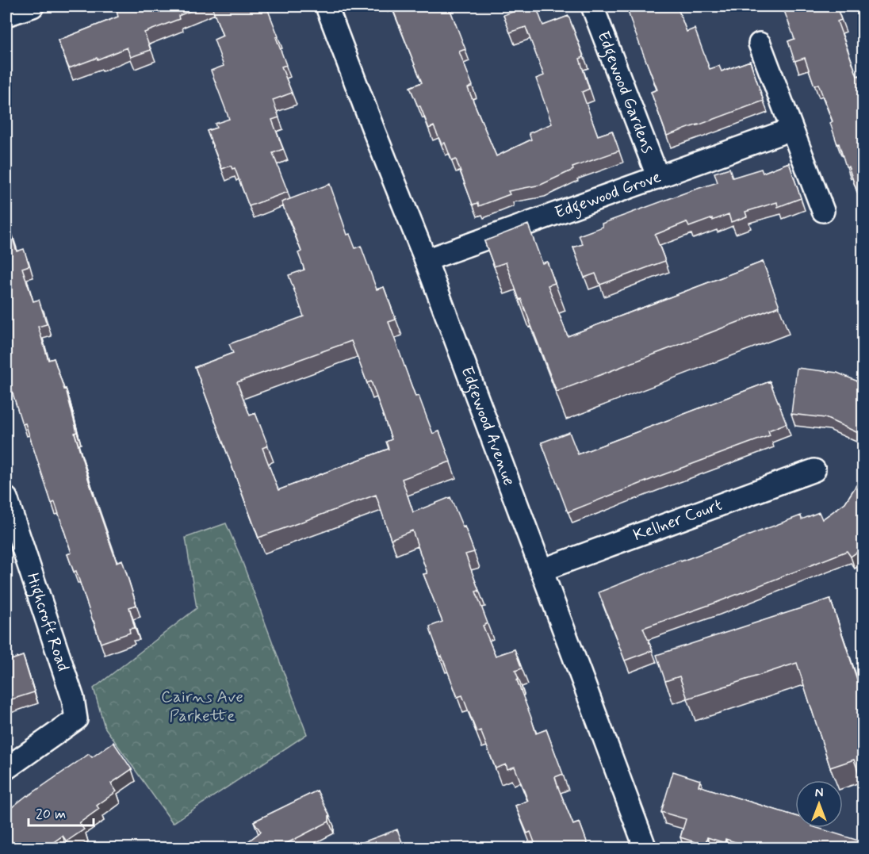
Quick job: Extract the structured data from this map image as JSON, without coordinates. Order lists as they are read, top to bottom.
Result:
{
  "streets": {
    "street": [
      "Edgewood Gardens",
      "Edgewood Grove",
      "Edgewood Avenue",
      "Kellner Court",
      "Highcroft Road"
    ]
  },
  "crossings": [
    ["Edgewood Gardens", "Edgewood Grove"],
    ["Edgewood Grove", "Edgewood Avenue"],
    ["Edgewood Avenue", "Kellner Court"]
  ],
  "parks": ["Cairns Ave Parkette"],
  "scale_bar": "20 m",
  "north": "top"
}
